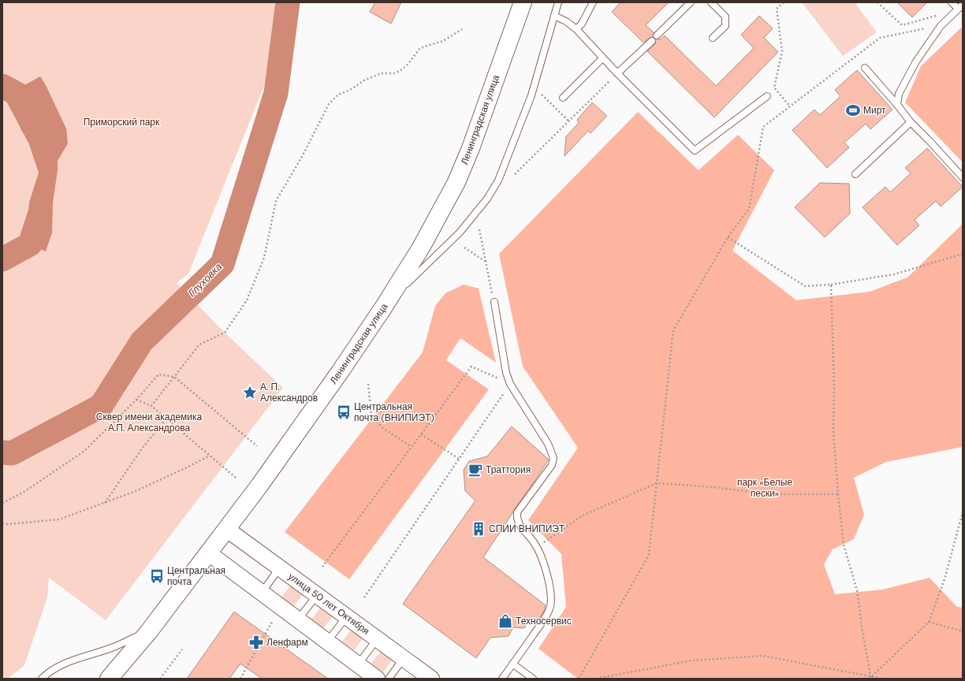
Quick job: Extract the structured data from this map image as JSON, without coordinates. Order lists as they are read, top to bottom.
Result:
{
  "streets": {
    "main road": ["Ленинградская улица"],
    "street": ["улица 50 лет Октября"]
  },
  "crossings": [
    ["Ленинградская улица", "улица 50 лет Октября"]
  ],
  "water": ["Глуховка"],
  "parks": ["Приморский парк", "Сквер имени академика А.П. Александрова", "парк «Белые пески»"],
  "places": {
    "sports": ["Мирт"],
    "place": ["А. П. Александров"],
    "bus stop": ["Центральная почта (ВНИПИЭТ)", "Центральная почта"],
    "cafe": ["Траттория"],
    "building": ["СПИИ ВНИПИЭТ"],
    "shop": ["Техносервис"],
    "pharmacy": ["Ленфарм"]
  }
}
